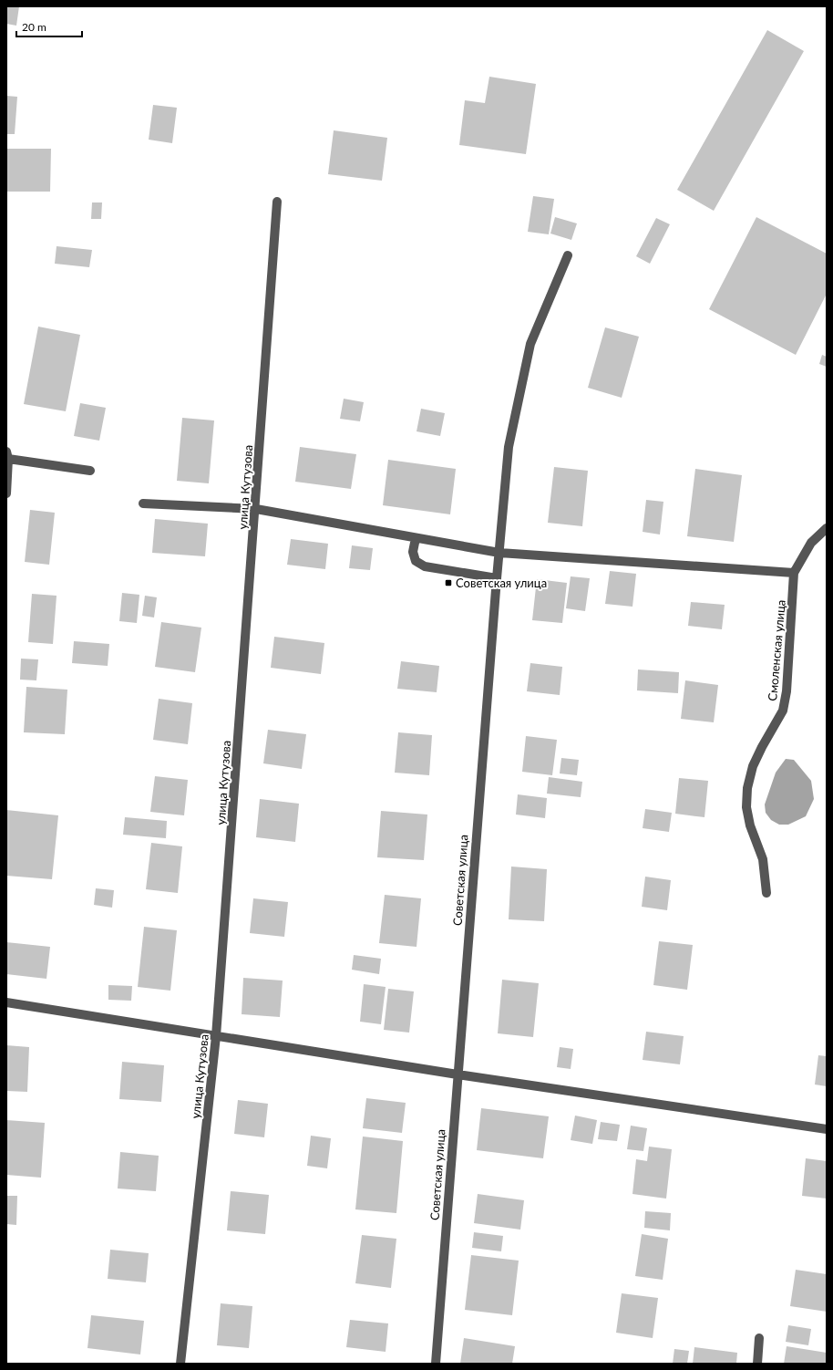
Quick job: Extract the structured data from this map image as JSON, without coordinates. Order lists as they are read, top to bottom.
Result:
{
  "streets": {
    "street": ["улица Кутузова", "Смоленская улица", "Советская улица"]
  },
  "places": {
    "transit": ["Советская улица"]
  },
  "scale_bar": "20 m"
}
